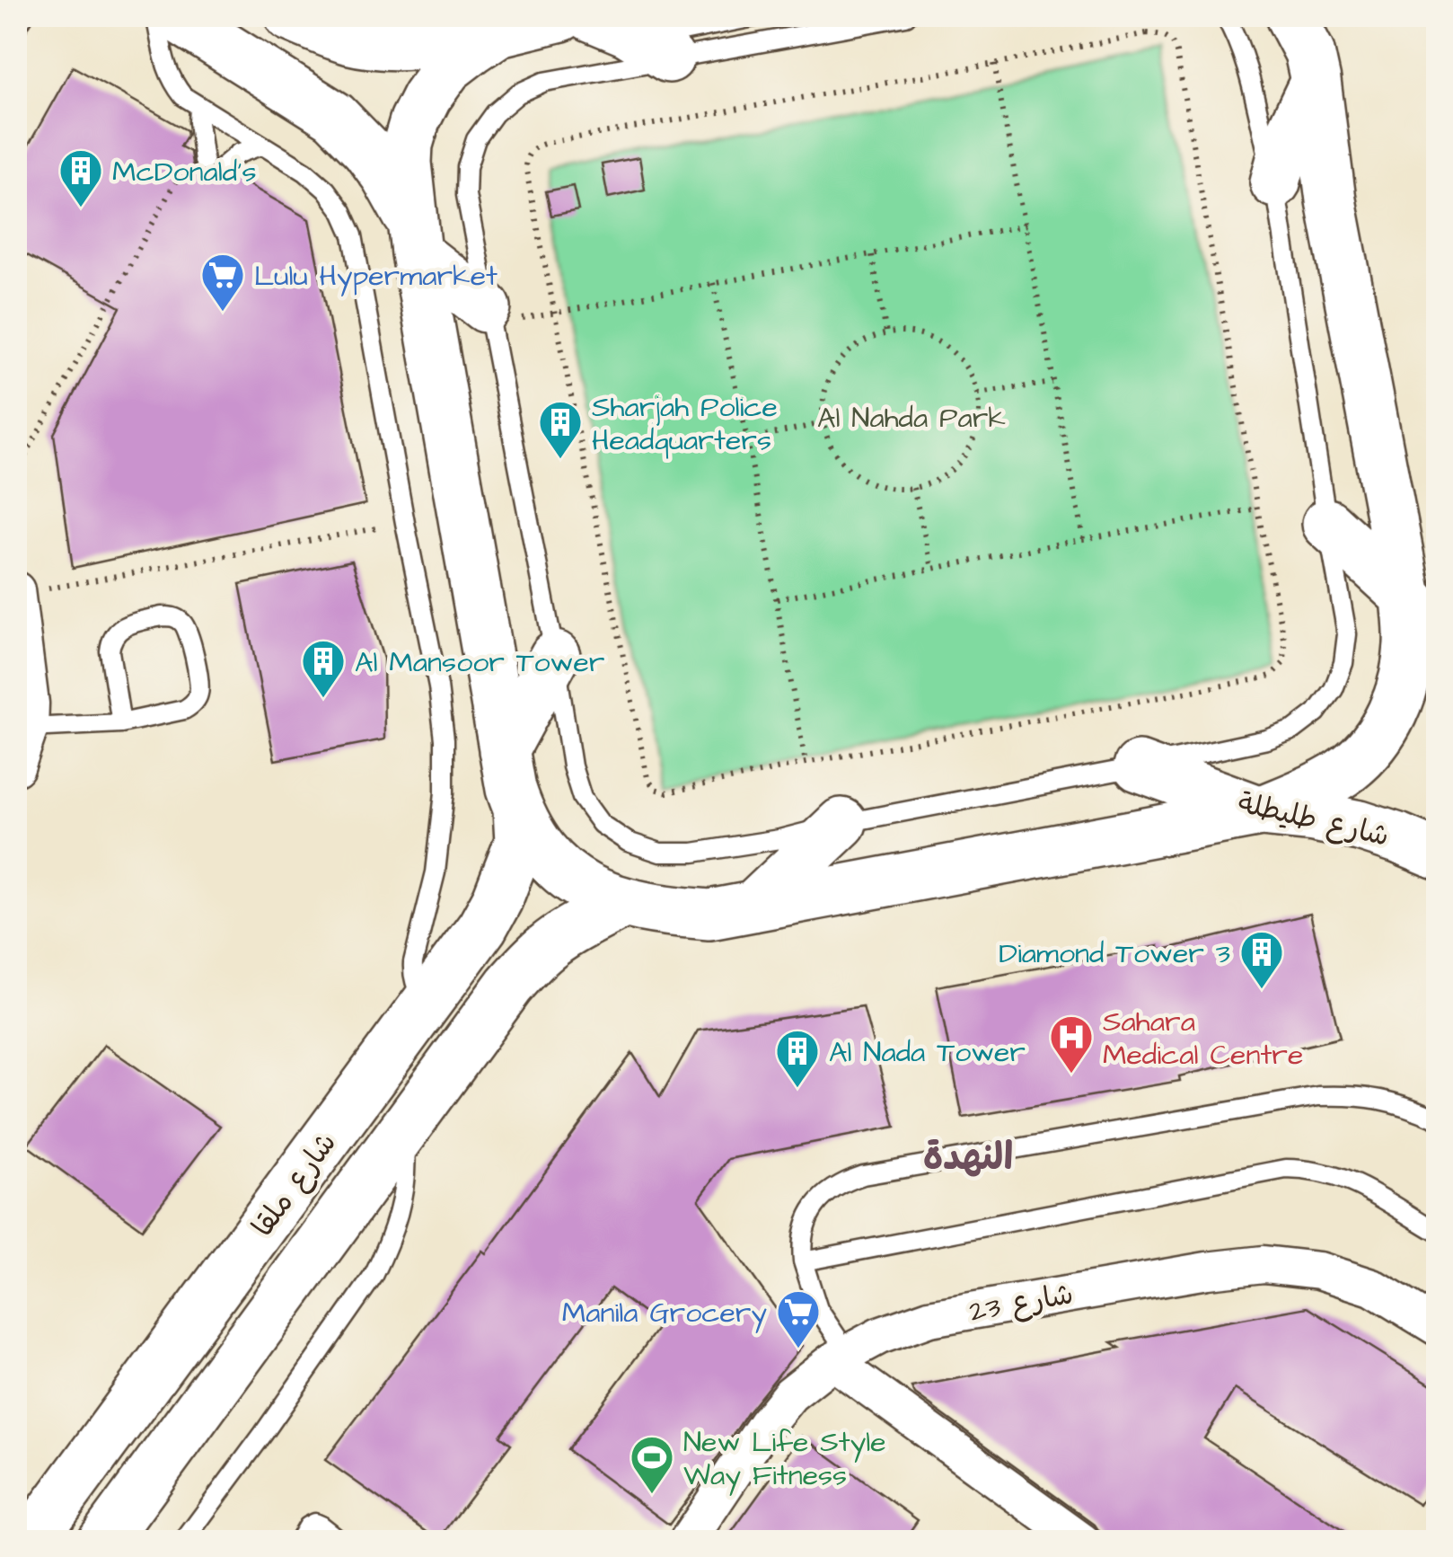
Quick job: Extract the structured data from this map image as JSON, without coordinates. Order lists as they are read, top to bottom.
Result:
{
  "streets": {
    "street": ["شارع طليطلة", "شارع ملقا", "شارع 23"]
  },
  "districts": ["النهدة"],
  "parks": ["Al Nahda Park"],
  "places": {
    "building": [
      "McDonald's",
      "Sharjah Police Headquarters",
      "Al Mansoor Tower",
      "Diamond Tower 3",
      "Al Nada Tower"
    ],
    "supermarket": ["Lulu Hypermarket", "Manila Grocery"],
    "hospital": ["Sahara Medical Centre"],
    "sports": ["New Life Style Way Fitness"]
  }
}
